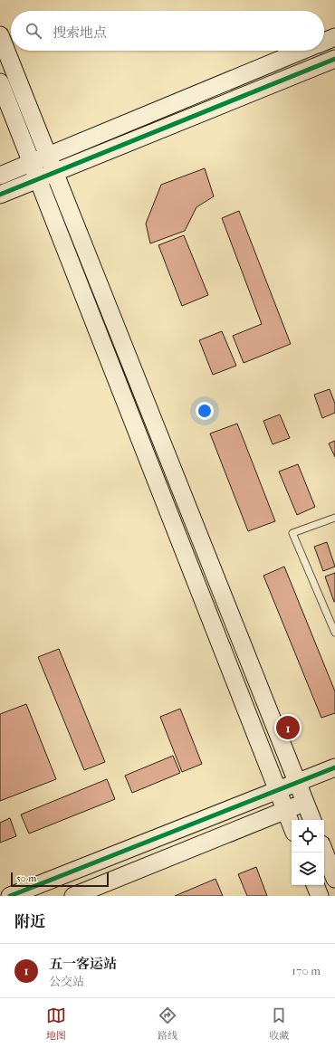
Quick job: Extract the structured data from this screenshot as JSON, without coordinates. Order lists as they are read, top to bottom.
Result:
{
  "scale_bar": "50 m",
  "page": {
    "search": "搜索地点",
    "pins": "1",
    "scale": "50 m",
    "heading": "附近",
    "list": [
      {
        "mark": "1",
        "name": "五一客运站",
        "note": "公交站",
        "value": "170 m"
      }
    ],
    "nav": ["地图", "路线", "收藏"]
  }
}
